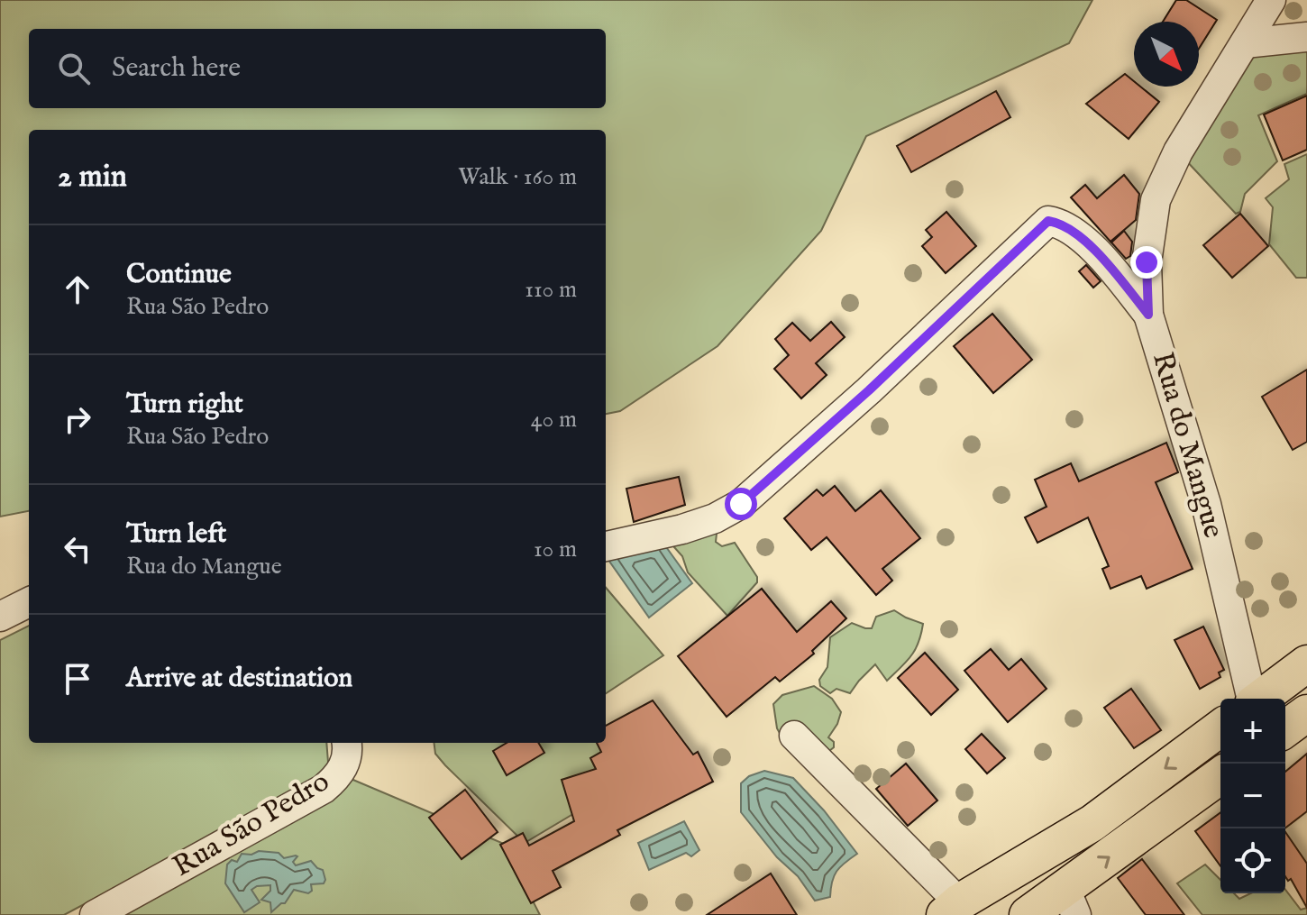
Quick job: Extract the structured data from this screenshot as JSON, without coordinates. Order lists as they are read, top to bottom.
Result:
{
  "streets": {
    "street": ["Rua do Mangue", "Rua São Pedro"]
  },
  "north": "bottom right",
  "page": {
    "search": "Search here",
    "heading": ["2 min", "Walk · 160 m"],
    "list": [
      ["Continue", "Rua São Pedro", "110 m"],
      ["Turn right", "Rua São Pedro", "40 m"],
      ["Turn left", "Rua do Mangue", "10 m"],
      "Arrive at destination"
    ],
    "map_buttons": ["+", "−"]
  }
}
